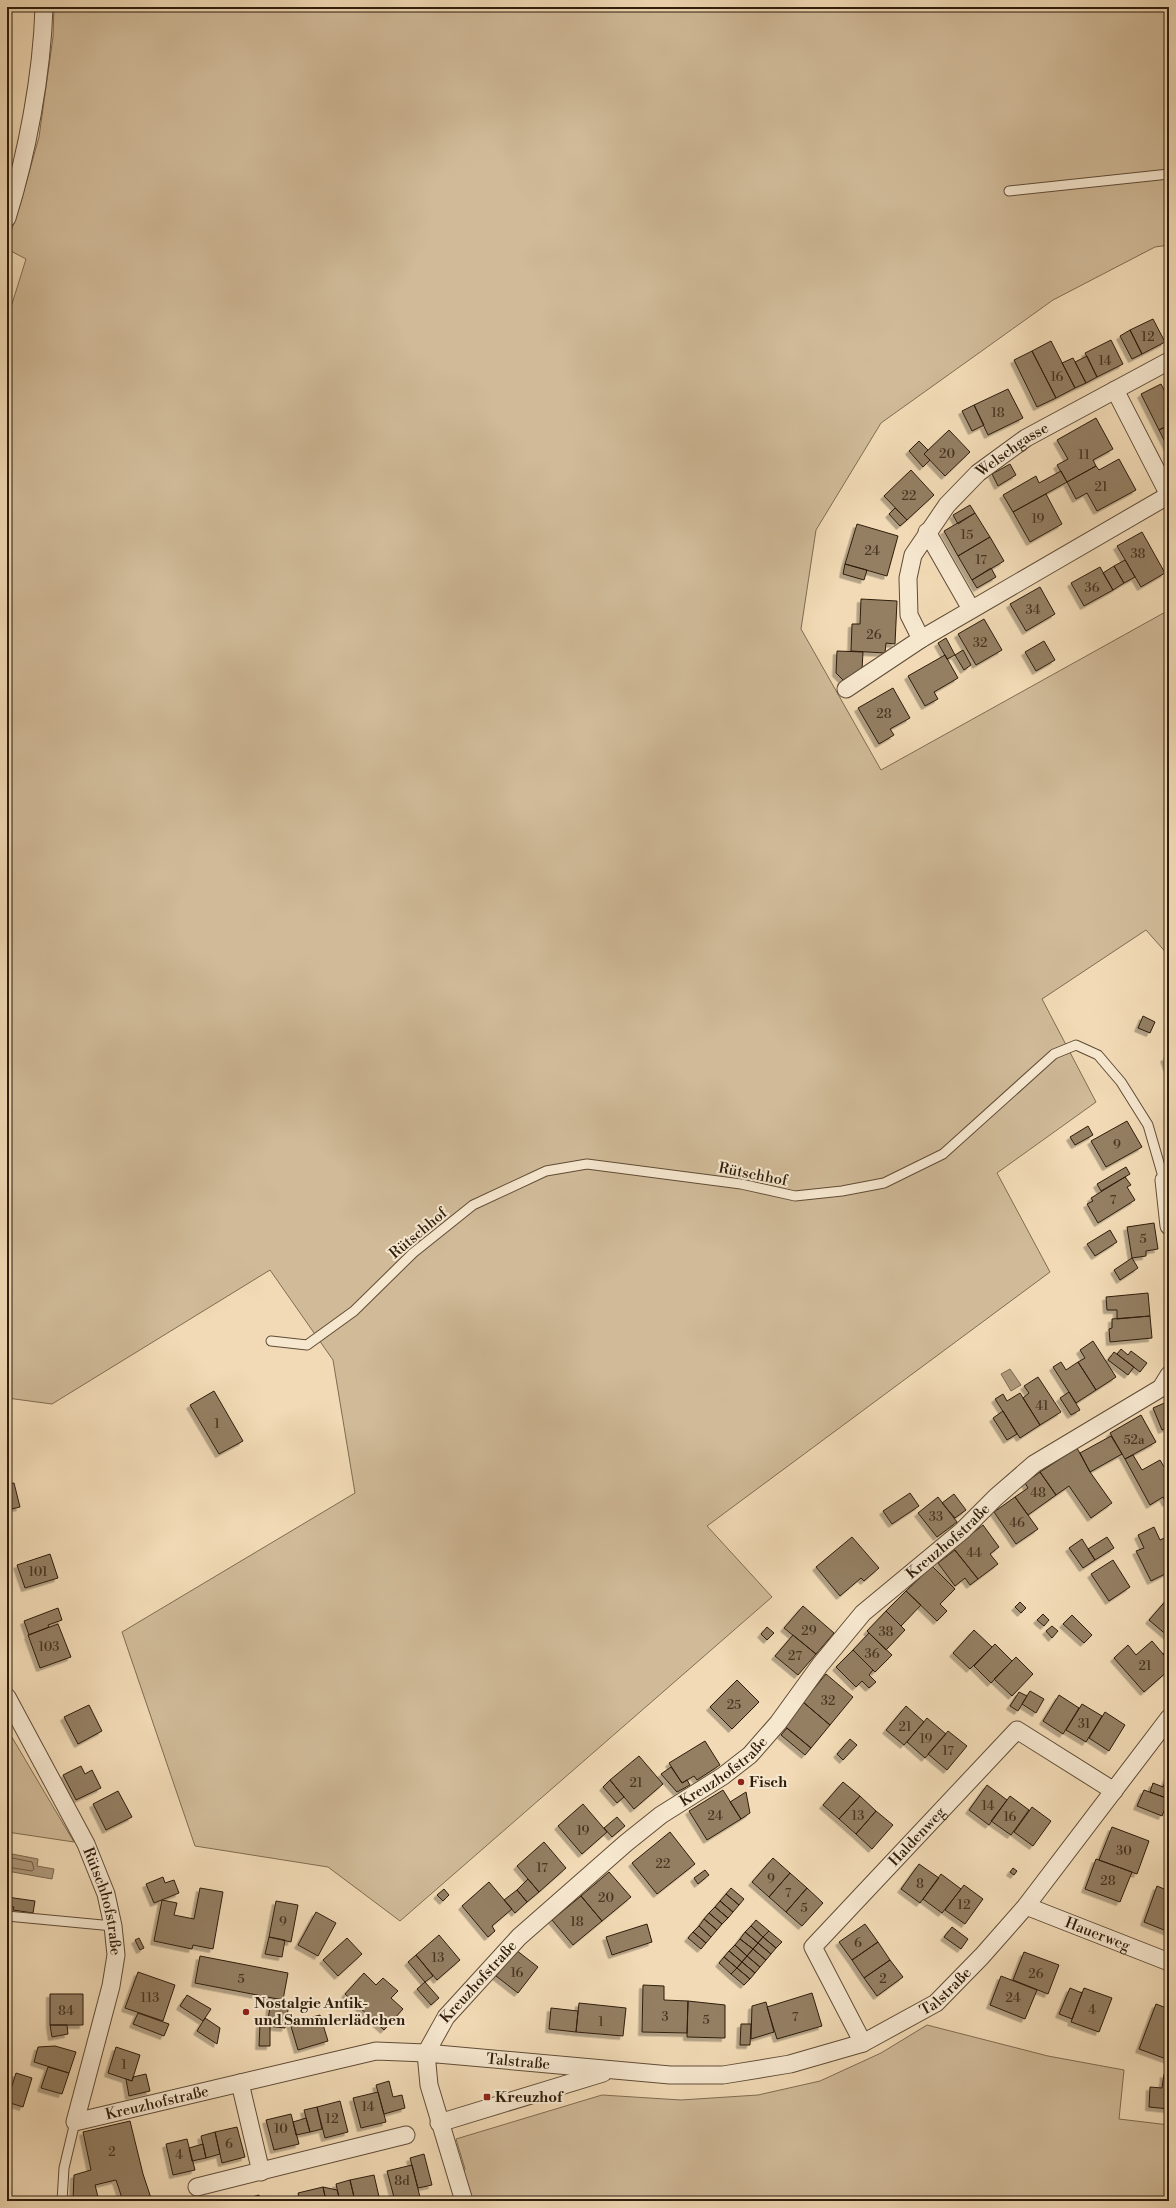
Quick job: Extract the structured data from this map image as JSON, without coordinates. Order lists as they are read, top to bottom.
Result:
{
  "streets": {
    "street": [
      "Welschgasse",
      "Kreuzhofstraße",
      "Haldenweg",
      "Rütschhofstraße",
      "Hauerweg",
      "Talstraße"
    ],
    "lane": ["Rütschhof"]
  },
  "crossings": [
    ["Kreuzhofstraße", "Rütschhofstraße"],
    ["Kreuzhofstraße", "Talstraße"],
    ["Haldenweg", "Talstraße"],
    ["Hauerweg", "Talstraße"]
  ],
  "places": {
    "other": ["Fisch", "Nostalgie Antik- und Sammlerlädchen"],
    "transit": ["Kreuzhof"]
  },
  "house_numbers": [
    "12",
    "14",
    "16",
    "18",
    "20",
    "11",
    "21",
    "22",
    "19",
    "15",
    "24",
    "38",
    "17",
    "36",
    "34",
    "26",
    "32",
    "28",
    "9",
    "7",
    "5",
    "41",
    "1",
    "52a",
    "48",
    "33",
    "46",
    "44",
    "101",
    "29",
    "38",
    "103",
    "36",
    "27",
    "21",
    "32",
    "25",
    "31",
    "21",
    "19",
    "17",
    "21",
    "14",
    "24",
    "13",
    "16",
    "19",
    "30",
    "22",
    "17",
    "9",
    "28",
    "8",
    "7",
    "20",
    "12",
    "5",
    "9",
    "18",
    "6",
    "13",
    "16",
    "26",
    "5",
    "2",
    "113",
    "24",
    "4",
    "84",
    "3",
    "7",
    "5",
    "1",
    "1",
    "14",
    "12",
    "10",
    "6",
    "2",
    "4",
    "8d"
  ]
}
